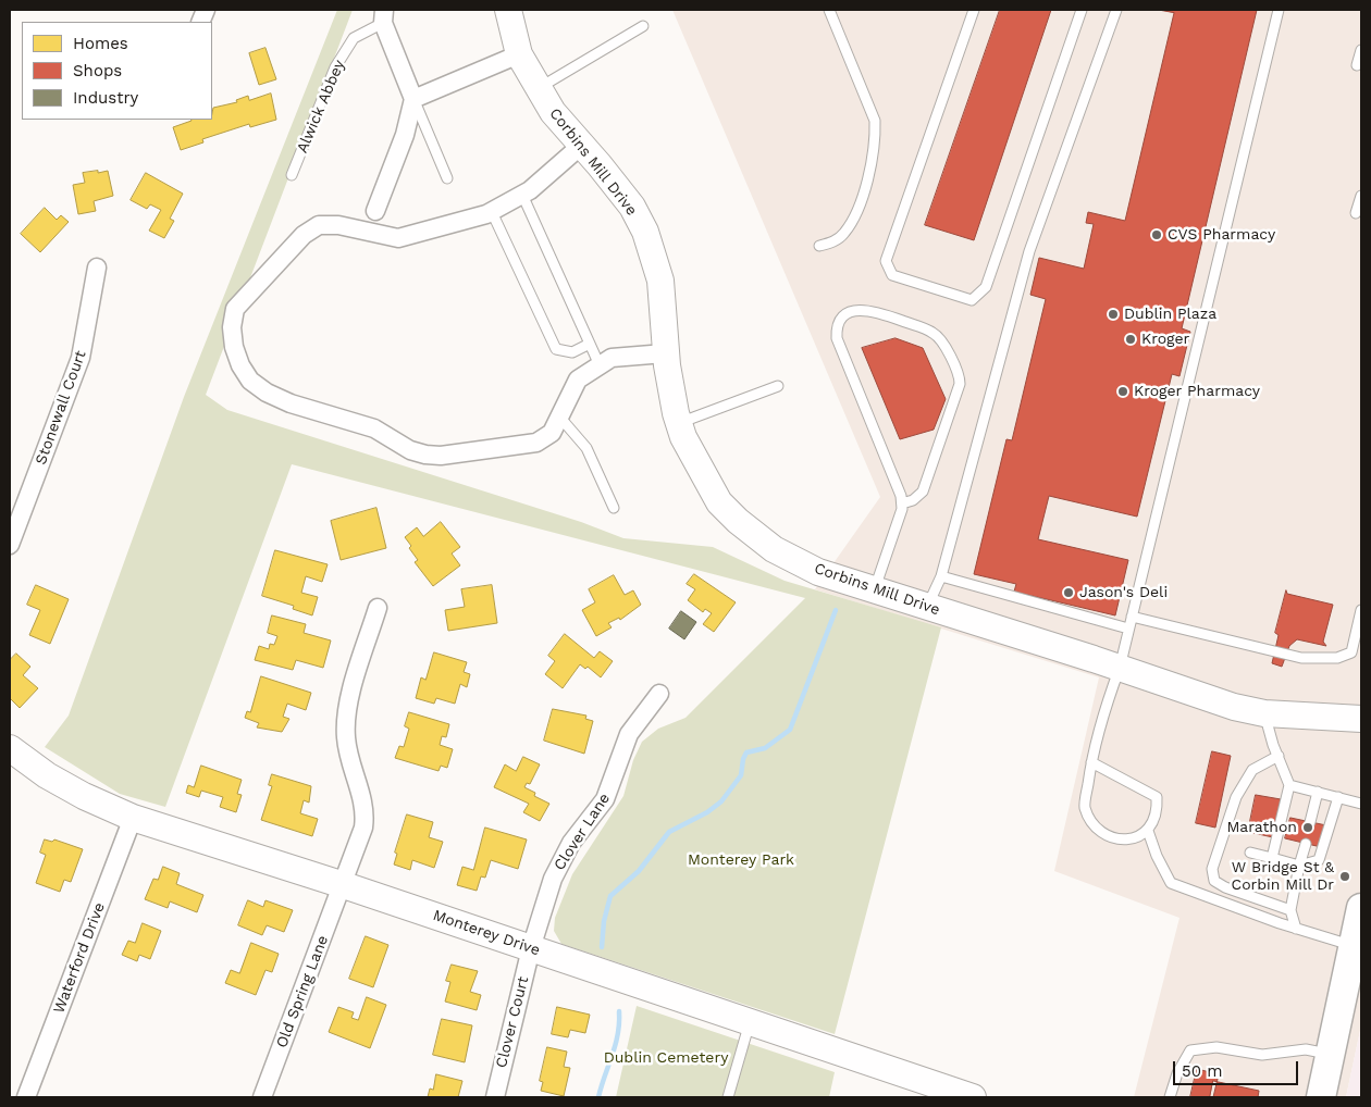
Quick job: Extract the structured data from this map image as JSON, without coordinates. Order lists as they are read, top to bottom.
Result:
{
  "streets": {
    "street": [
      "Corbins Mill Drive",
      "Stonewall Court",
      "Clover Lane",
      "Monterey Drive",
      "Waterford Drive",
      "Old Spring Lane",
      "Clover Court"
    ],
    "lane": ["Alwick Abbey"]
  },
  "crossings": [
    ["Clover Lane", "Monterey Drive"],
    ["Clover Lane", "Clover Court"],
    ["Monterey Drive", "Waterford Drive"],
    ["Monterey Drive", "Old Spring Lane"],
    ["Monterey Drive", "Clover Court"]
  ],
  "parks": ["Monterey Park", "Dublin Cemetery"],
  "places": [
    "CVS Pharmacy",
    "Dublin Plaza",
    "Kroger",
    "Kroger Pharmacy",
    "Jason's Deli",
    "Marathon",
    "W Bridge St & Corbin Mill Dr"
  ],
  "legend": ["Homes", "Shops", "Industry"],
  "scale_bar": "50 m"
}
